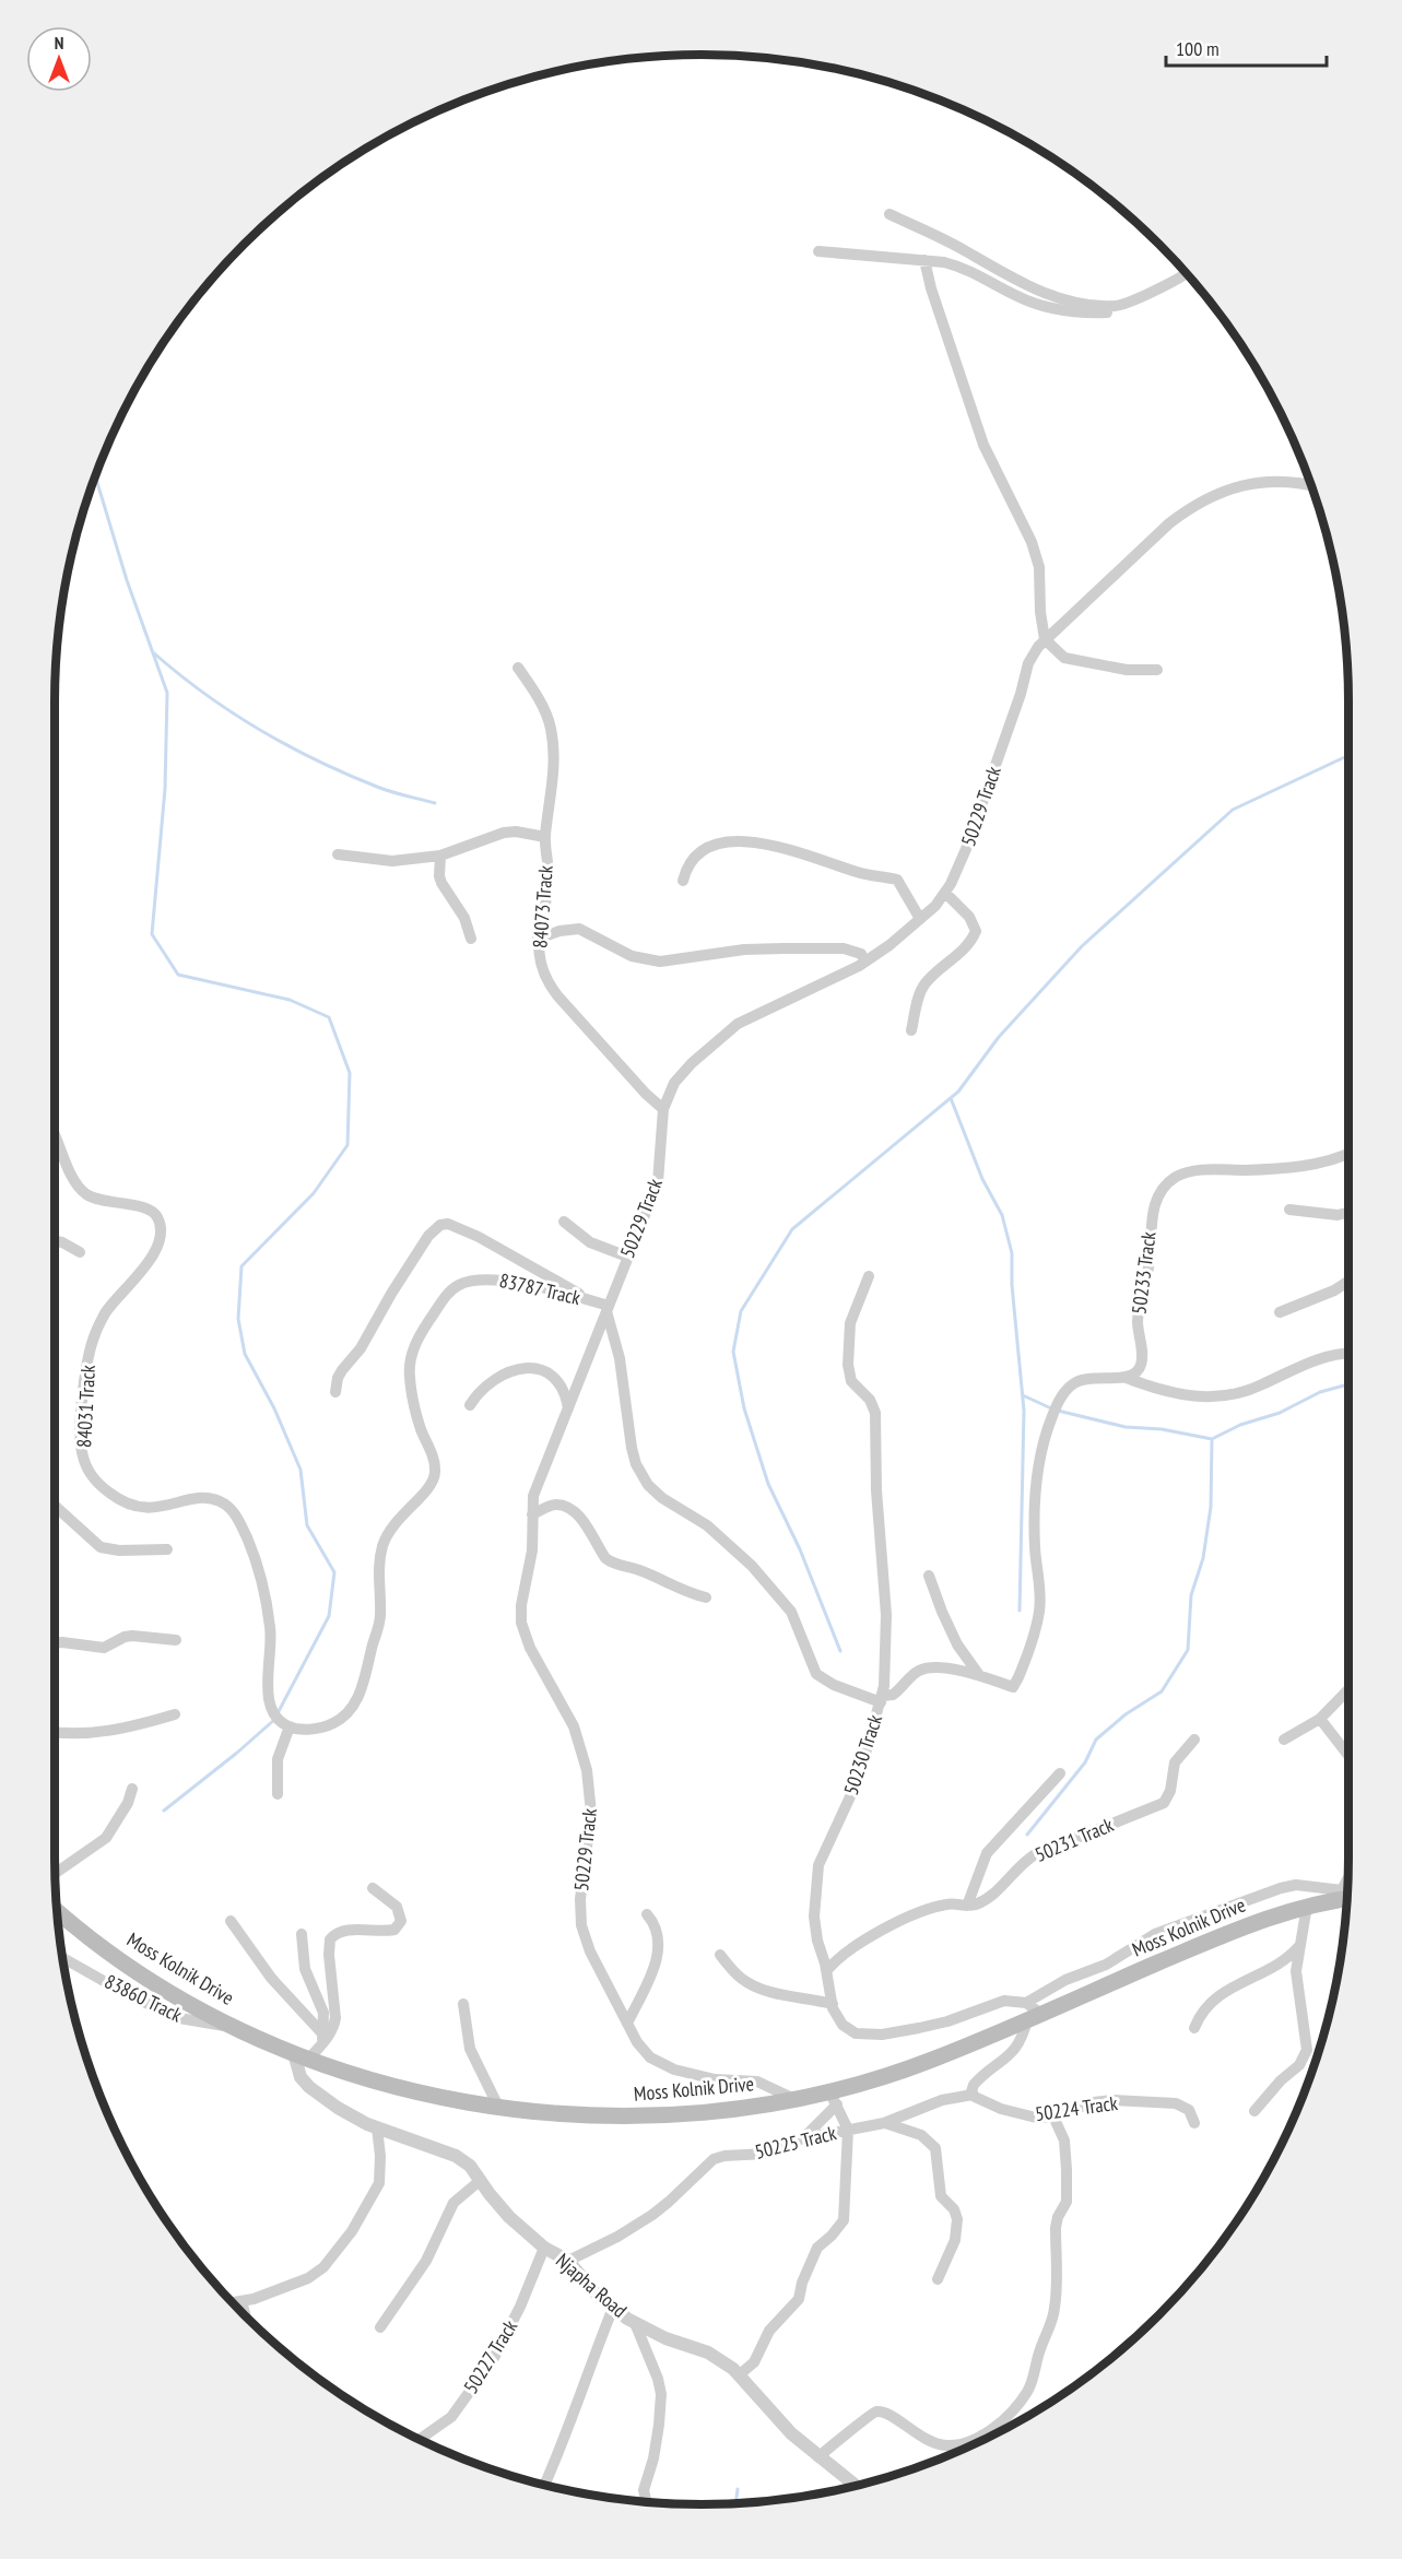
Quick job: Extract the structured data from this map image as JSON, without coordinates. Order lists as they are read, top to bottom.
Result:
{
  "streets": {
    "main road": ["Moss Kolnik Drive"],
    "street": [
      "50229 Track",
      "84073 Track",
      "50233 Track",
      "83787 Track",
      "84031 Track",
      "50230 Track",
      "50231 Track",
      "83860 Track",
      "50224 Track",
      "50225 Track",
      "Njapha Road",
      "50227 Track"
    ]
  },
  "crossings": [
    ["50229 Track", "84073 Track"],
    ["50229 Track", "83787 Track"],
    ["50229 Track", "Moss Kolnik Drive"],
    ["83787 Track", "84031 Track"],
    ["50230 Track", "50231 Track"],
    ["Moss Kolnik Drive", "83860 Track"],
    ["Moss Kolnik Drive", "Njapha Road"],
    ["50224 Track", "50225 Track"],
    ["50225 Track", "Njapha Road"],
    ["Njapha Road", "50227 Track"]
  ],
  "scale_bar": "100 m",
  "north": "top"
}
